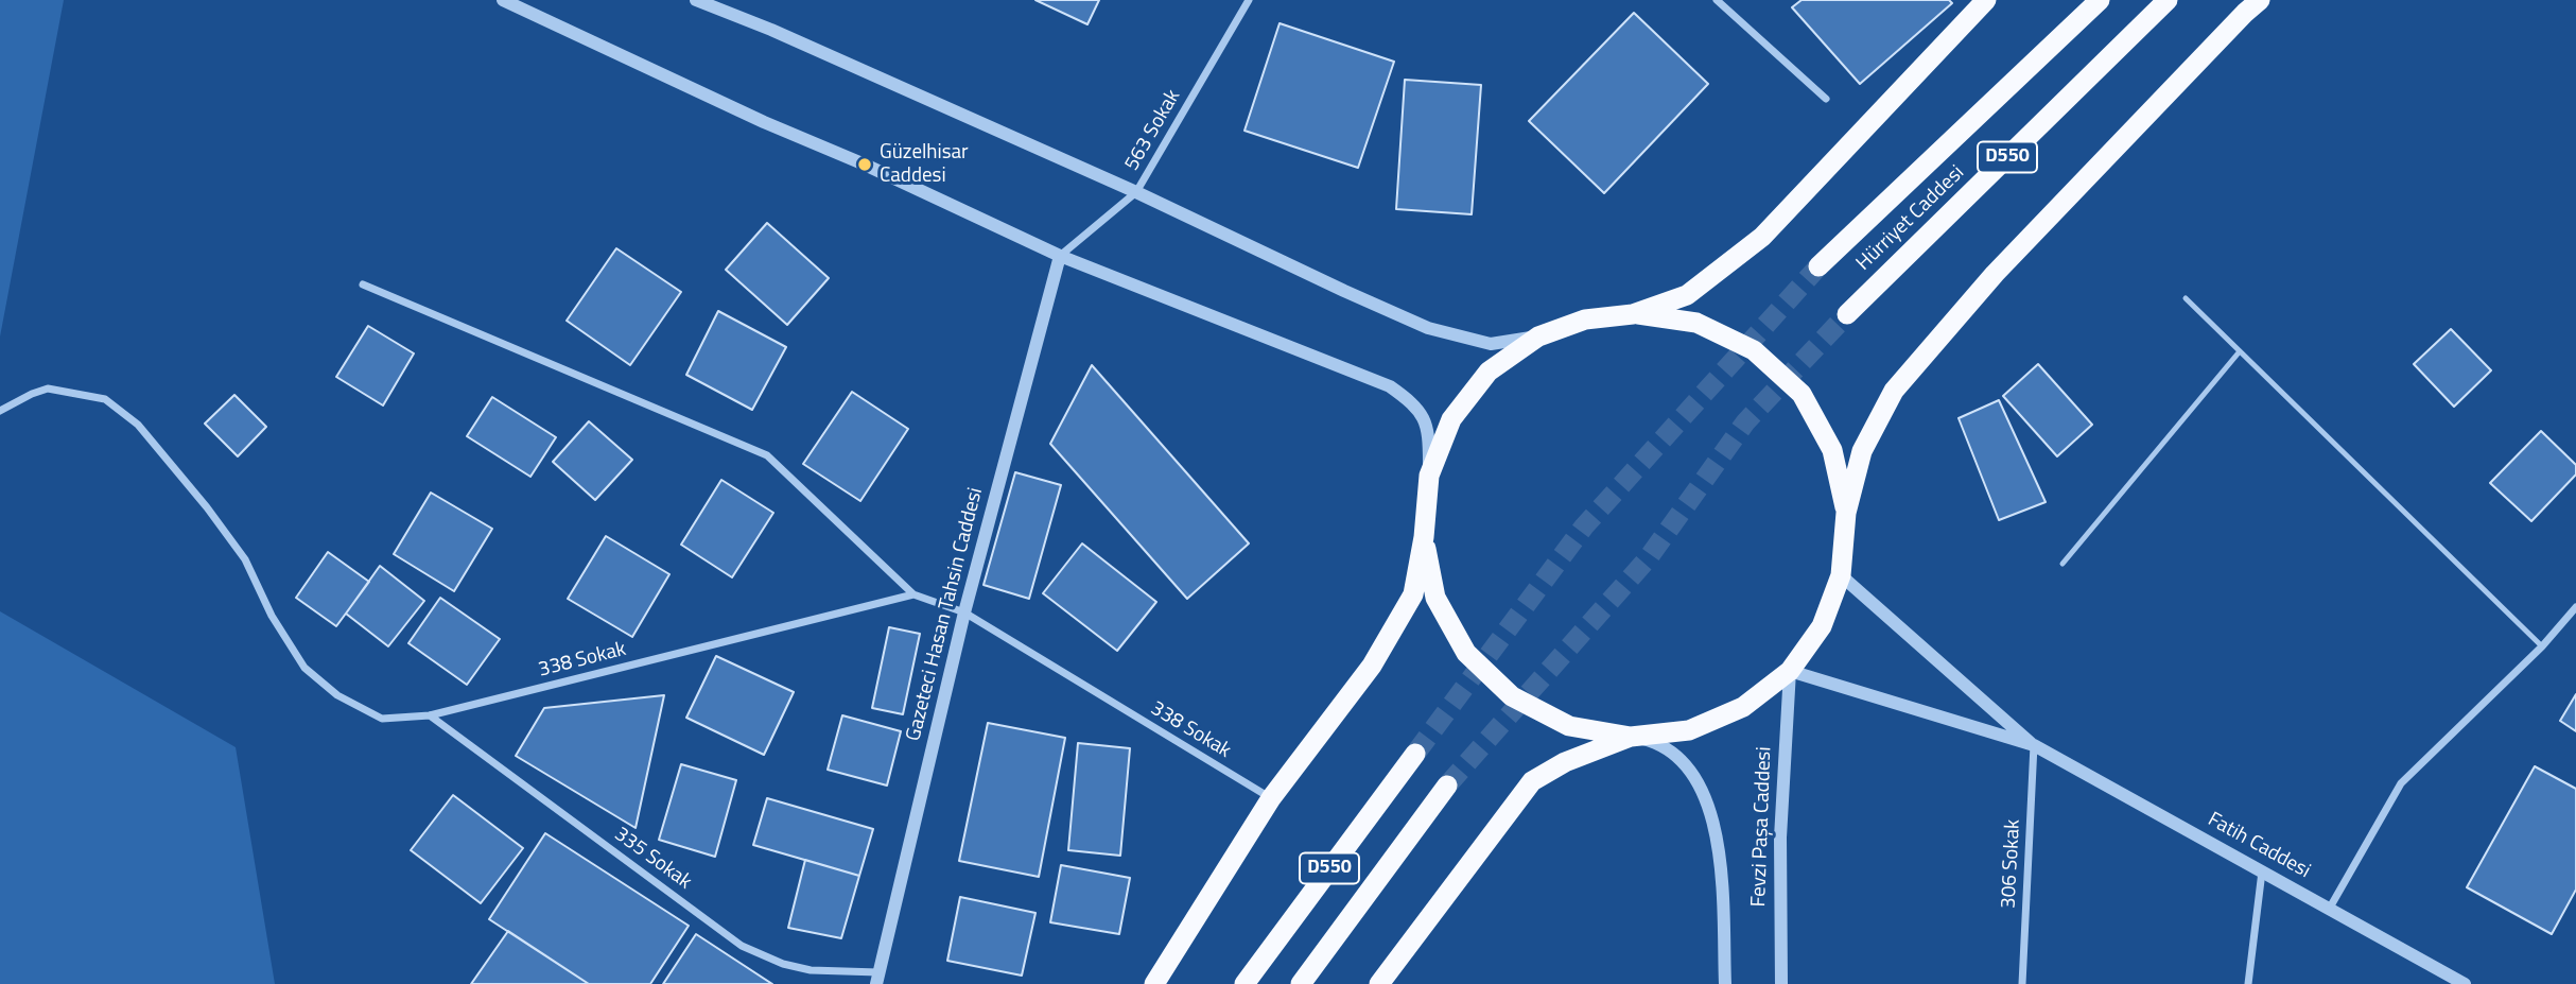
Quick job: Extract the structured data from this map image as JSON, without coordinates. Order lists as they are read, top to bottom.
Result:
{
  "streets": {
    "highway": ["D550", "Hürriyet Caddesi"],
    "street": [
      "563 Sokak",
      "Gazeteci Hasan Tahsin Caddesi",
      "338 Sokak",
      "Fevzi Paşa Caddesi",
      "Fatih Caddesi",
      "335 Sokak",
      "306 Sokak"
    ]
  },
  "crossings": [
    ["563 Sokak", "Gazeteci Hasan Tahsin Caddesi"],
    ["Gazeteci Hasan Tahsin Caddesi", "338 Sokak"],
    ["Gazeteci Hasan Tahsin Caddesi", "335 Sokak"],
    ["338 Sokak", "335 Sokak"],
    ["Fevzi Paşa Caddesi", "Fatih Caddesi"],
    ["Fatih Caddesi", "306 Sokak"]
  ],
  "places": ["Güzelhisar Caddesi"]
}
